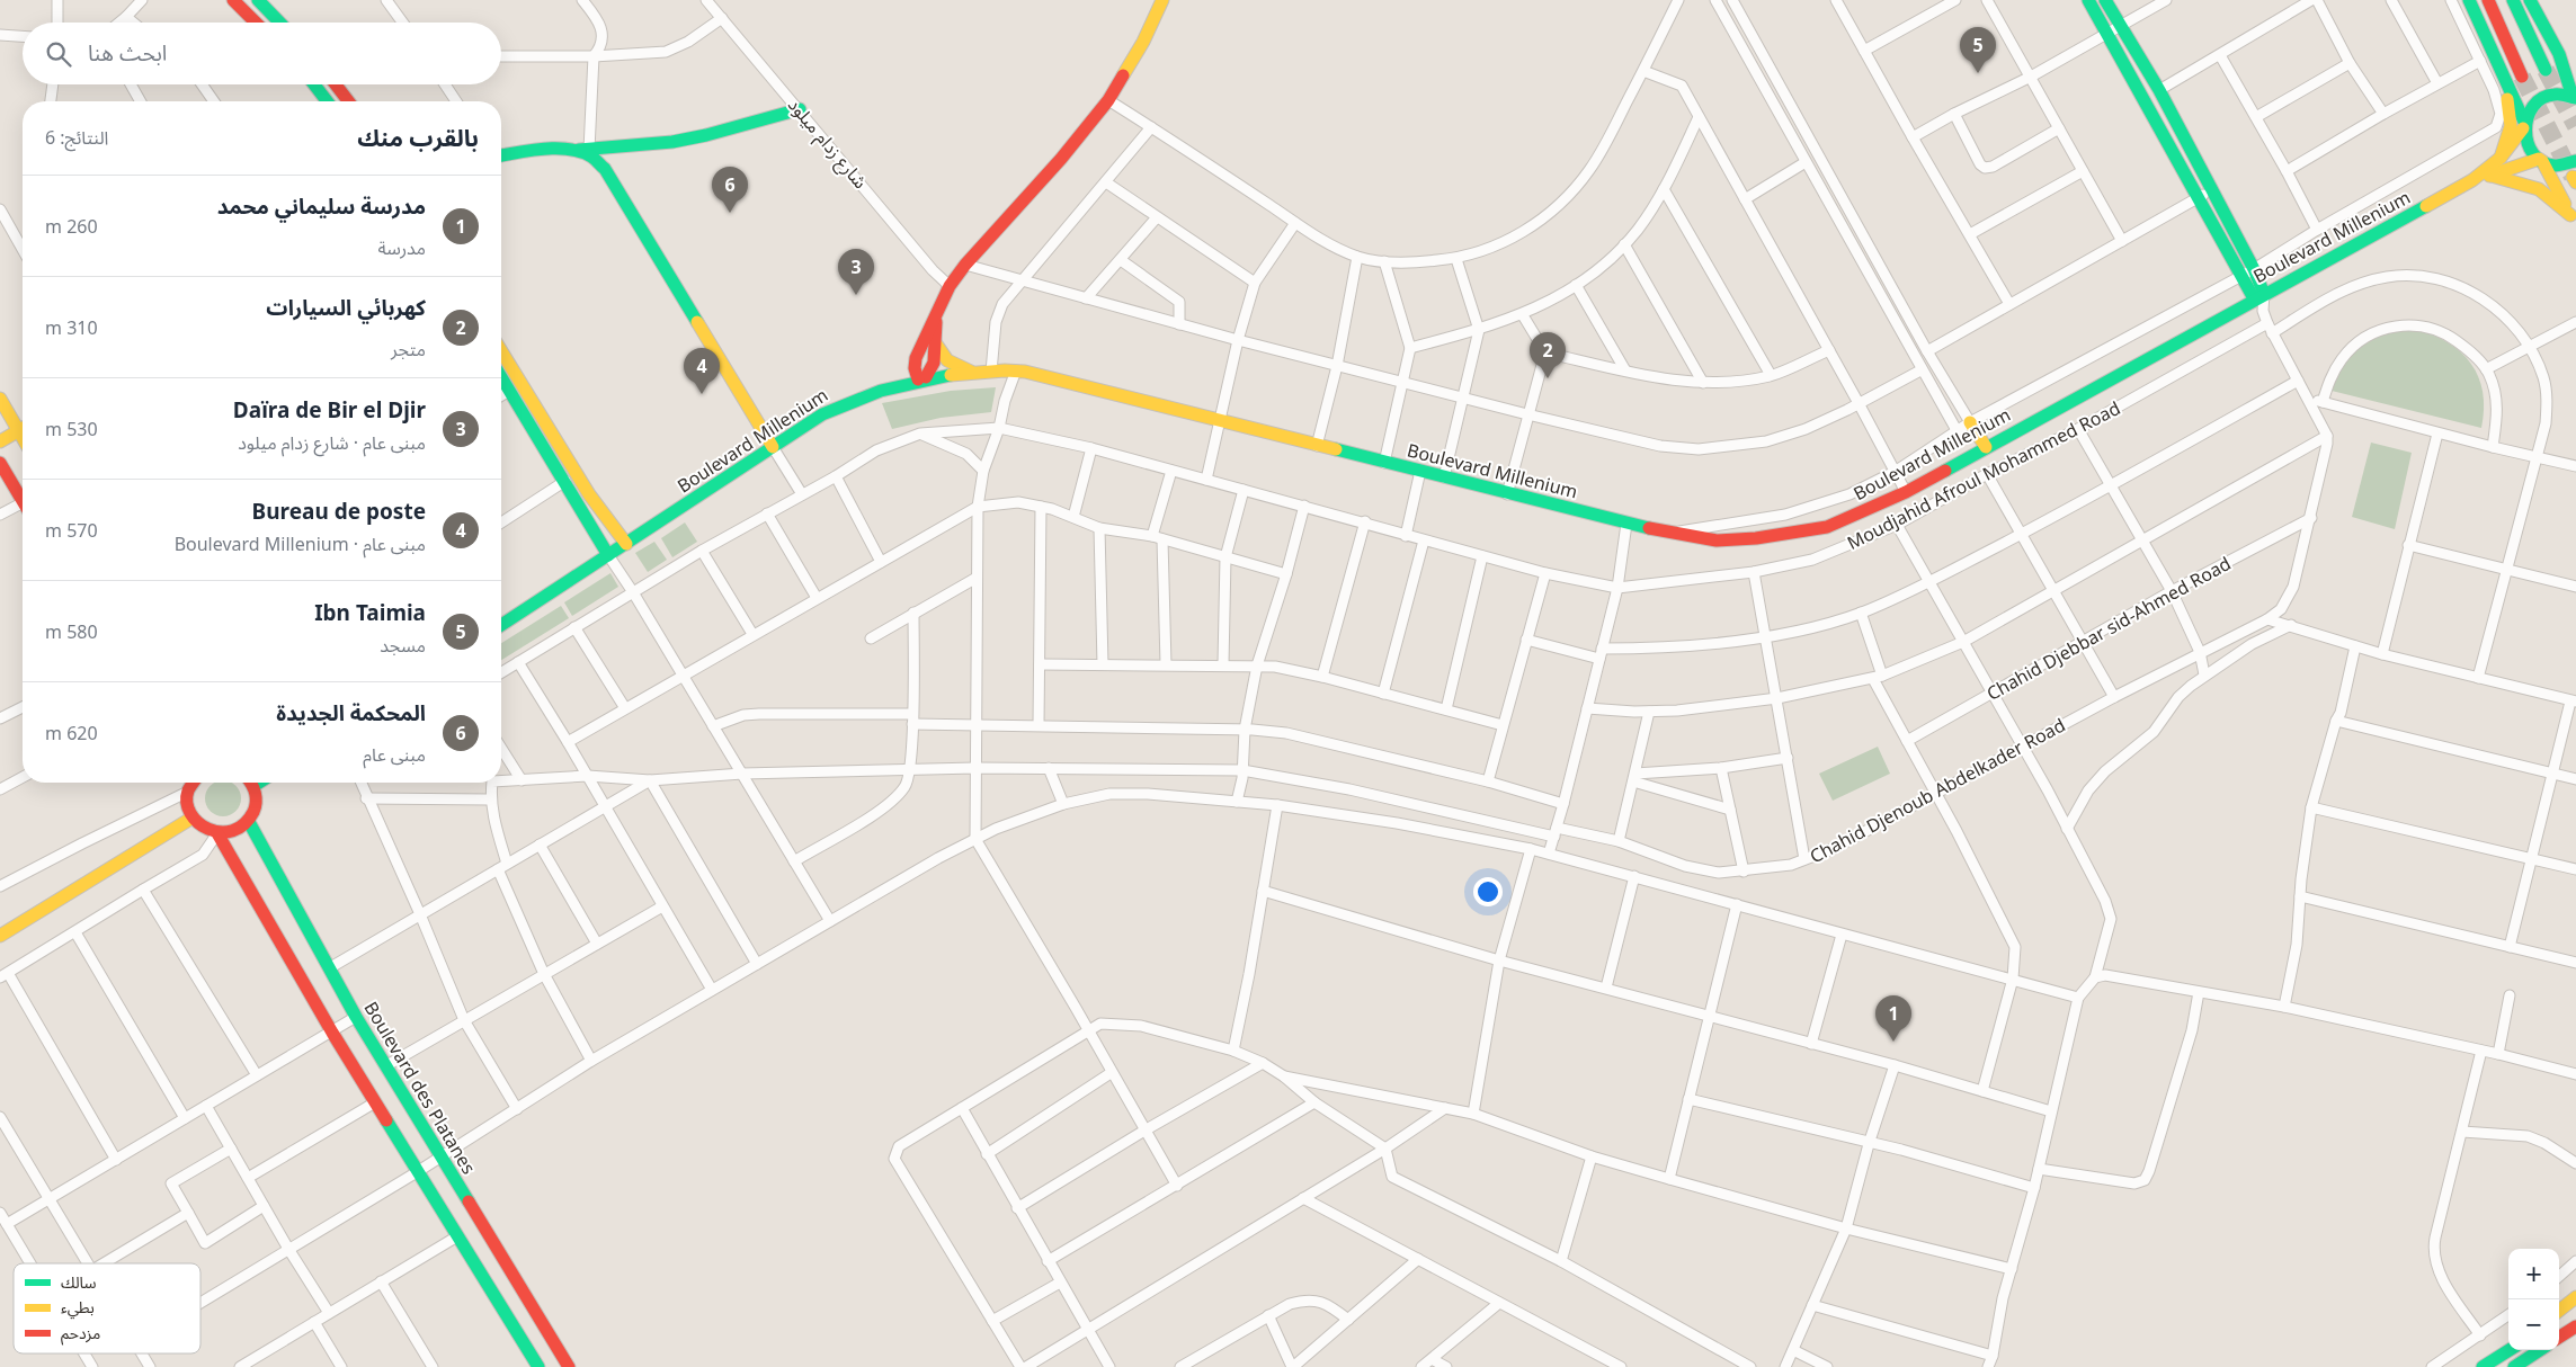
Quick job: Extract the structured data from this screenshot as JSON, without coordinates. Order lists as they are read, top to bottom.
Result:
{
  "streets": {
    "main road": ["Boulevard Millenium", "Boulevard des Platanes"],
    "street": [
      "شارع زدام ميلود",
      "Moudjahid Afroul Mohammed Road",
      "Chahid Djebbar sid-Ahmed Road",
      "Chahid Djenoub Abdelkader Road"
    ]
  },
  "legend": ["سالك", "بطيء", "مزدحم"],
  "page": {
    "search": "ابحث هنا",
    "pins": [
      "5",
      "6",
      "3",
      "2",
      "4",
      "1"
    ],
    "heading": ["بالقرب منك", "النتائج: 6"],
    "list": [
      {
        "mark": "1",
        "name": "مدرسة سليماني محمد",
        "note": "مدرسة",
        "value": "260 m"
      },
      {
        "mark": "2",
        "name": "كهربائي السيارات",
        "note": "متجر",
        "value": "310 m"
      },
      {
        "mark": "3",
        "name": "Daïra de Bir el Djir",
        "note": "مبنى عام · شارع زدام ميلود",
        "value": "530 m"
      },
      {
        "mark": "4",
        "name": "Bureau de poste",
        "note": "مبنى عام · Boulevard Millenium",
        "value": "570 m"
      },
      {
        "mark": "5",
        "name": "Ibn Taimia",
        "note": "مسجد",
        "value": "580 m"
      },
      {
        "mark": "6",
        "name": "المحكمة الجديدة",
        "note": "مبنى عام",
        "value": "620 m"
      }
    ],
    "map_buttons": ["+", "−"]
  }
}
